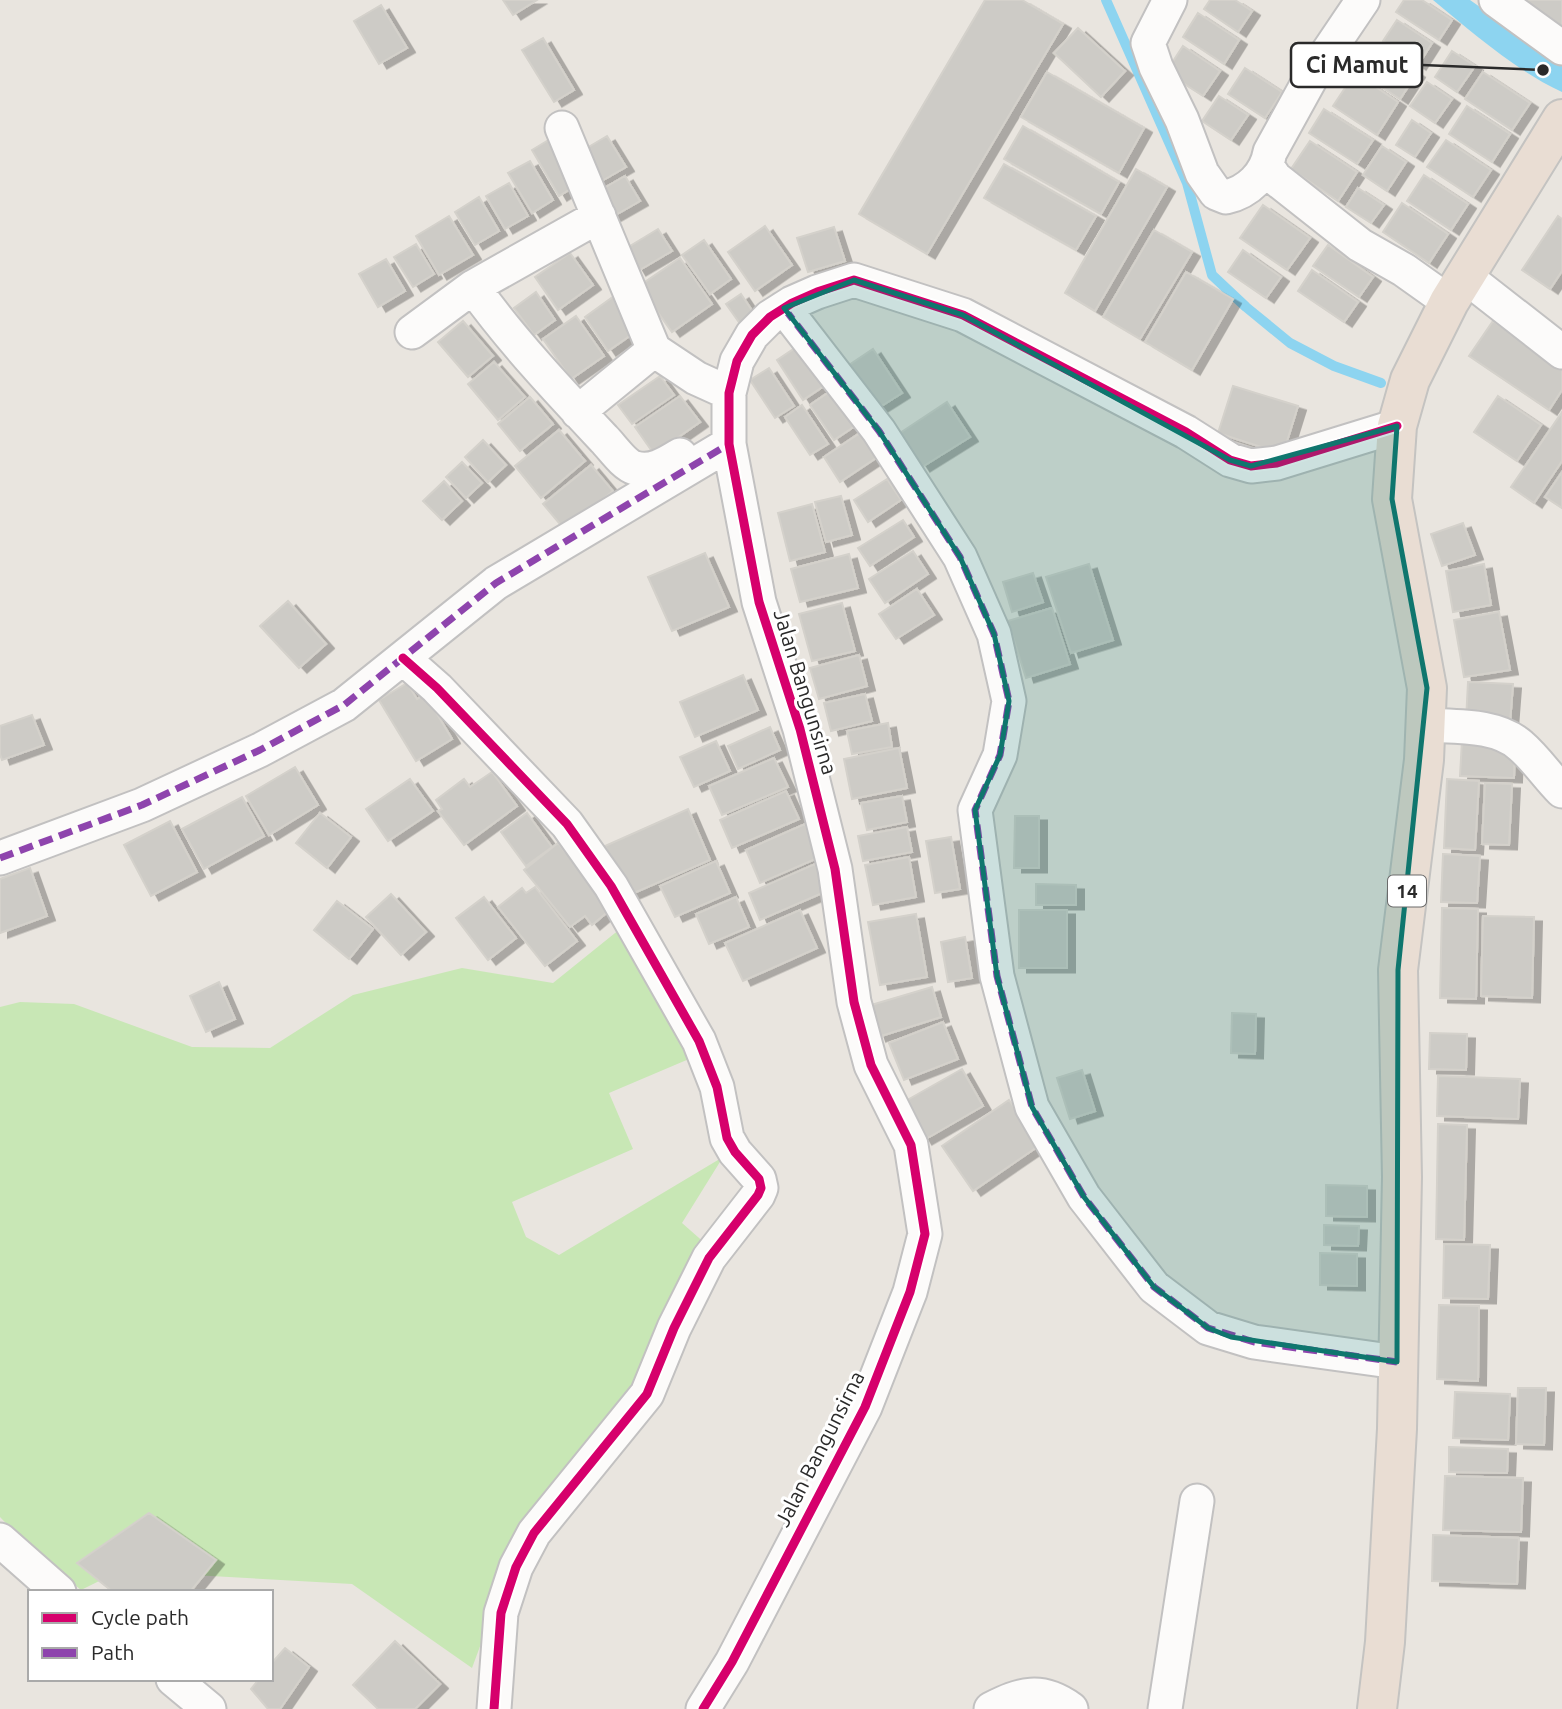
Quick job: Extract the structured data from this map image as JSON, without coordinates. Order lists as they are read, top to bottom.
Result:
{
  "streets": {
    "highway": ["14"],
    "street": ["Jalan Bangunsirna"]
  },
  "crossings": [
    ["Jalan Bangunsirna", "14"]
  ],
  "places": ["Ci Mamut"],
  "legend": ["Cycle path", "Path"]
}
